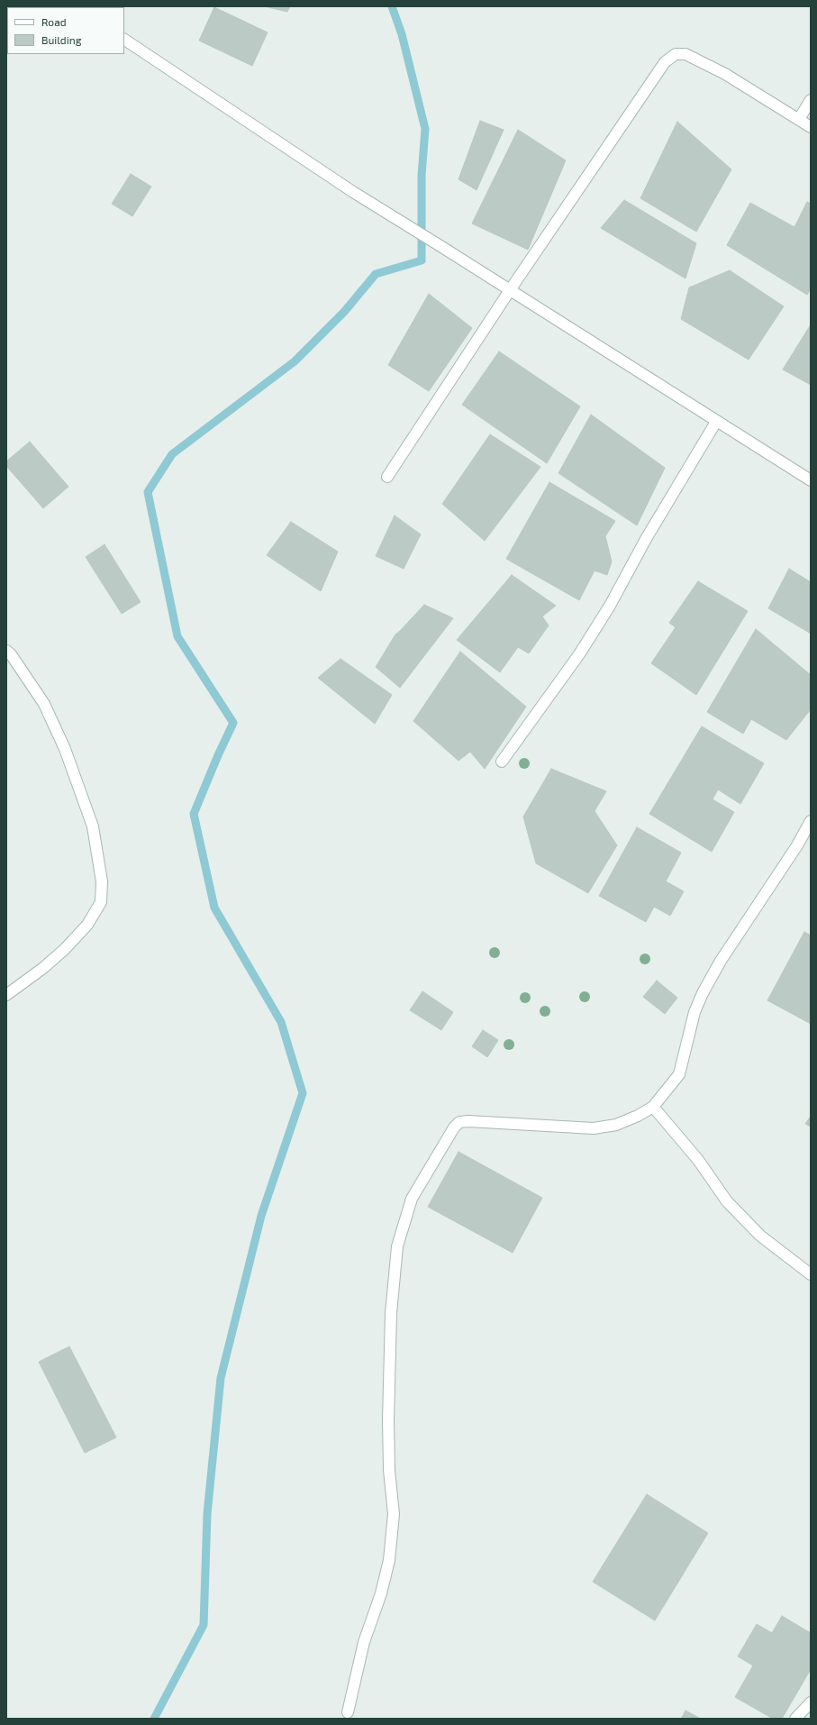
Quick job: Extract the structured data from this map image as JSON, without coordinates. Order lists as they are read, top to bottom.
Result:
{
  "legend": ["Road", "Building"]
}
